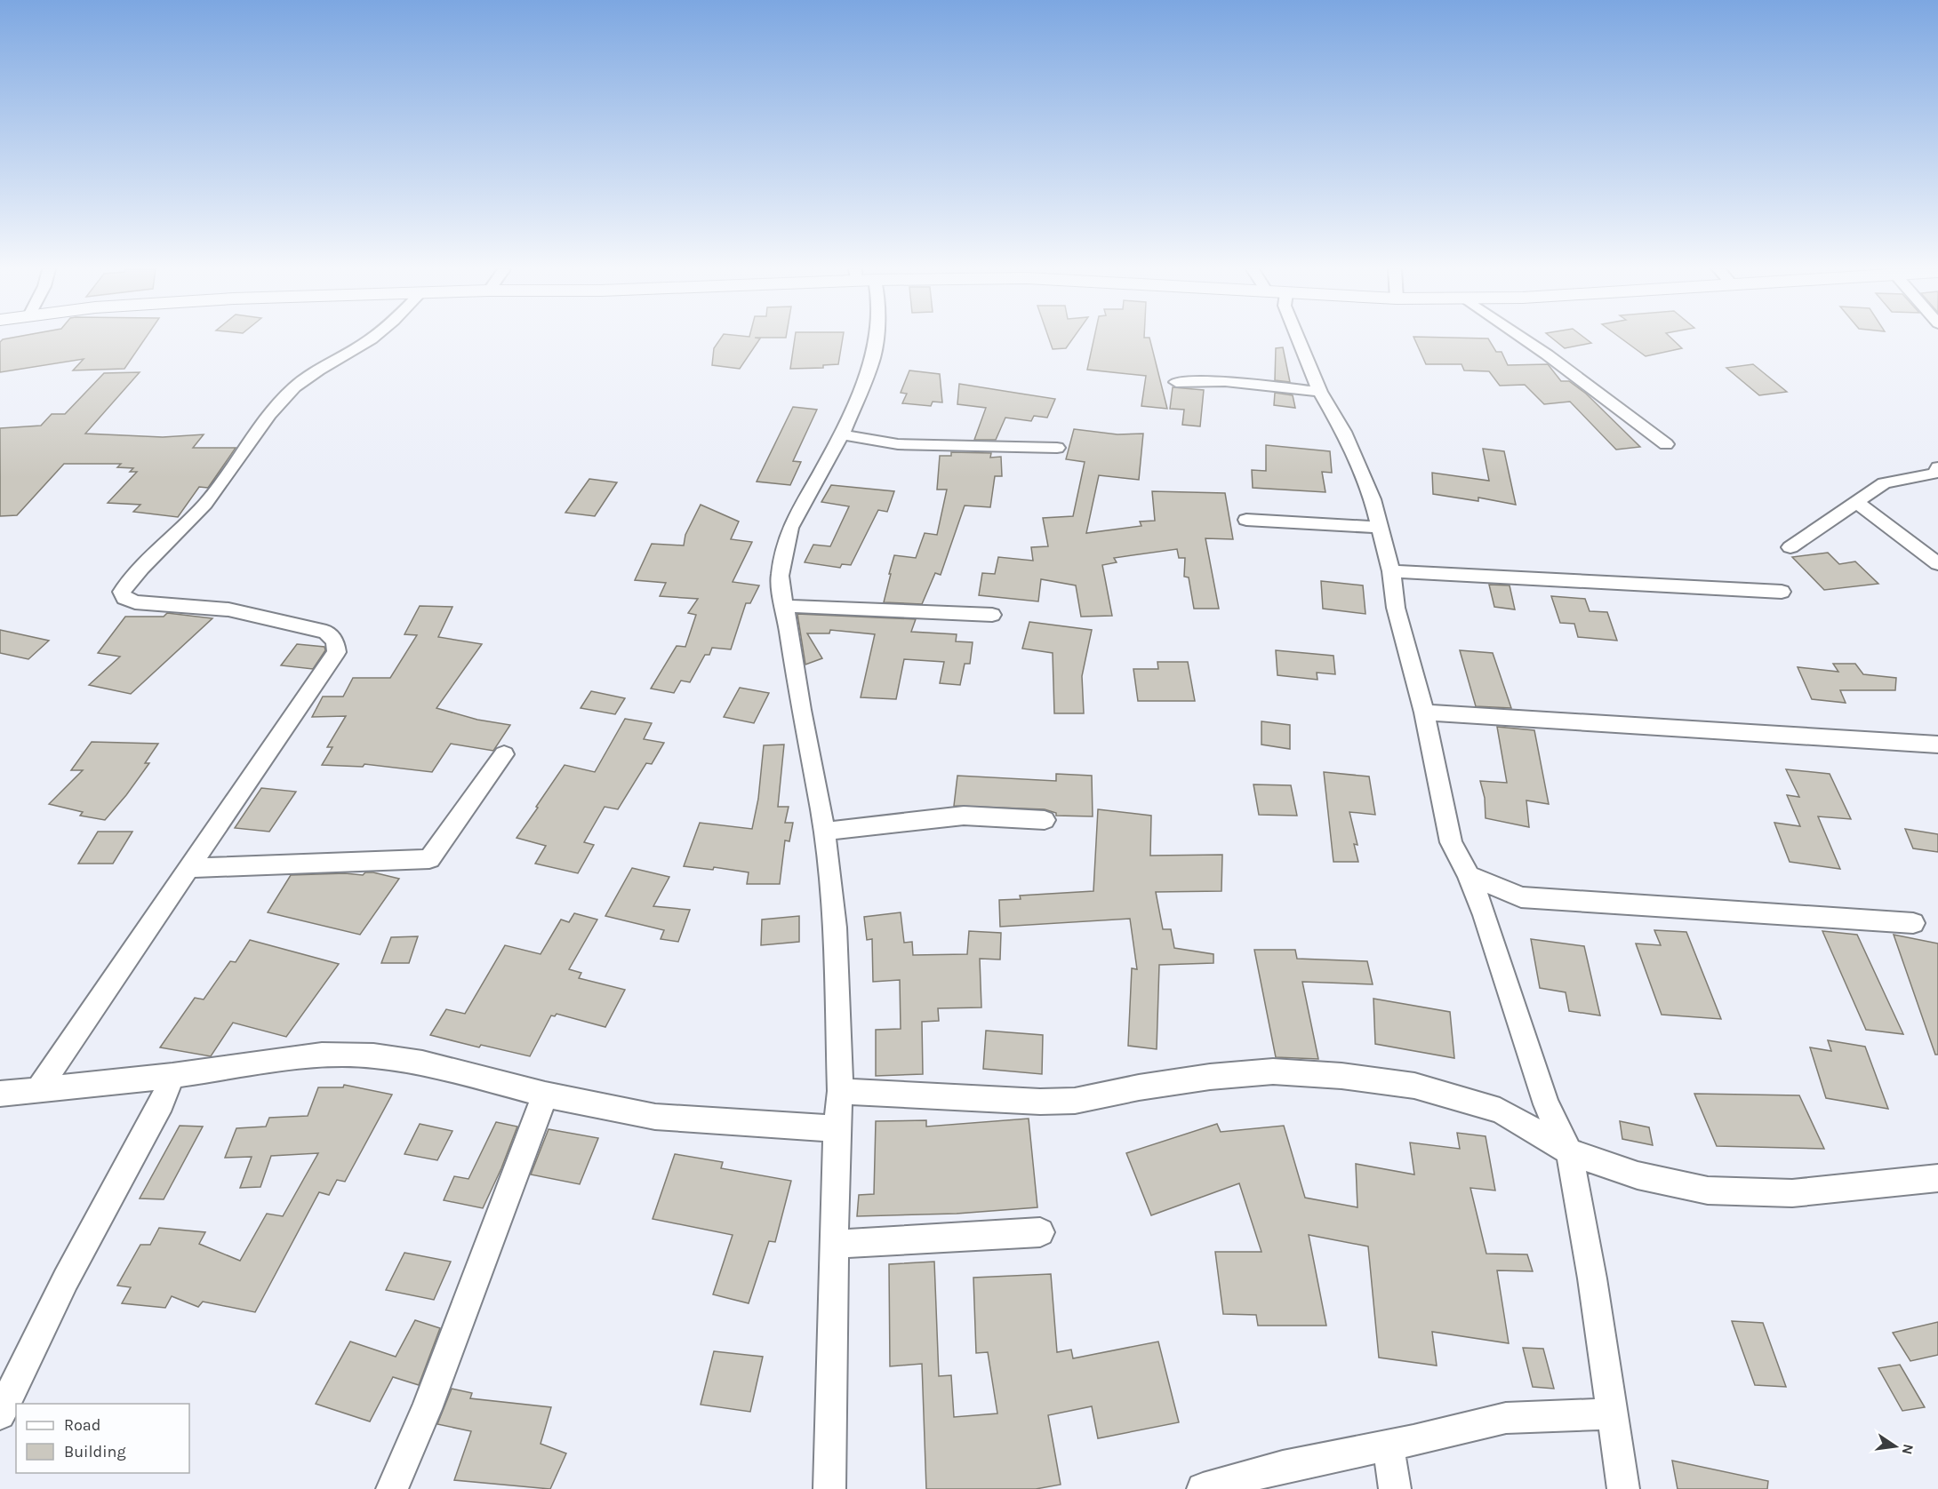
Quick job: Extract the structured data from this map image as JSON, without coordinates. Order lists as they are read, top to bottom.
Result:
{
  "legend": ["Road", "Building"],
  "north": "right"
}
